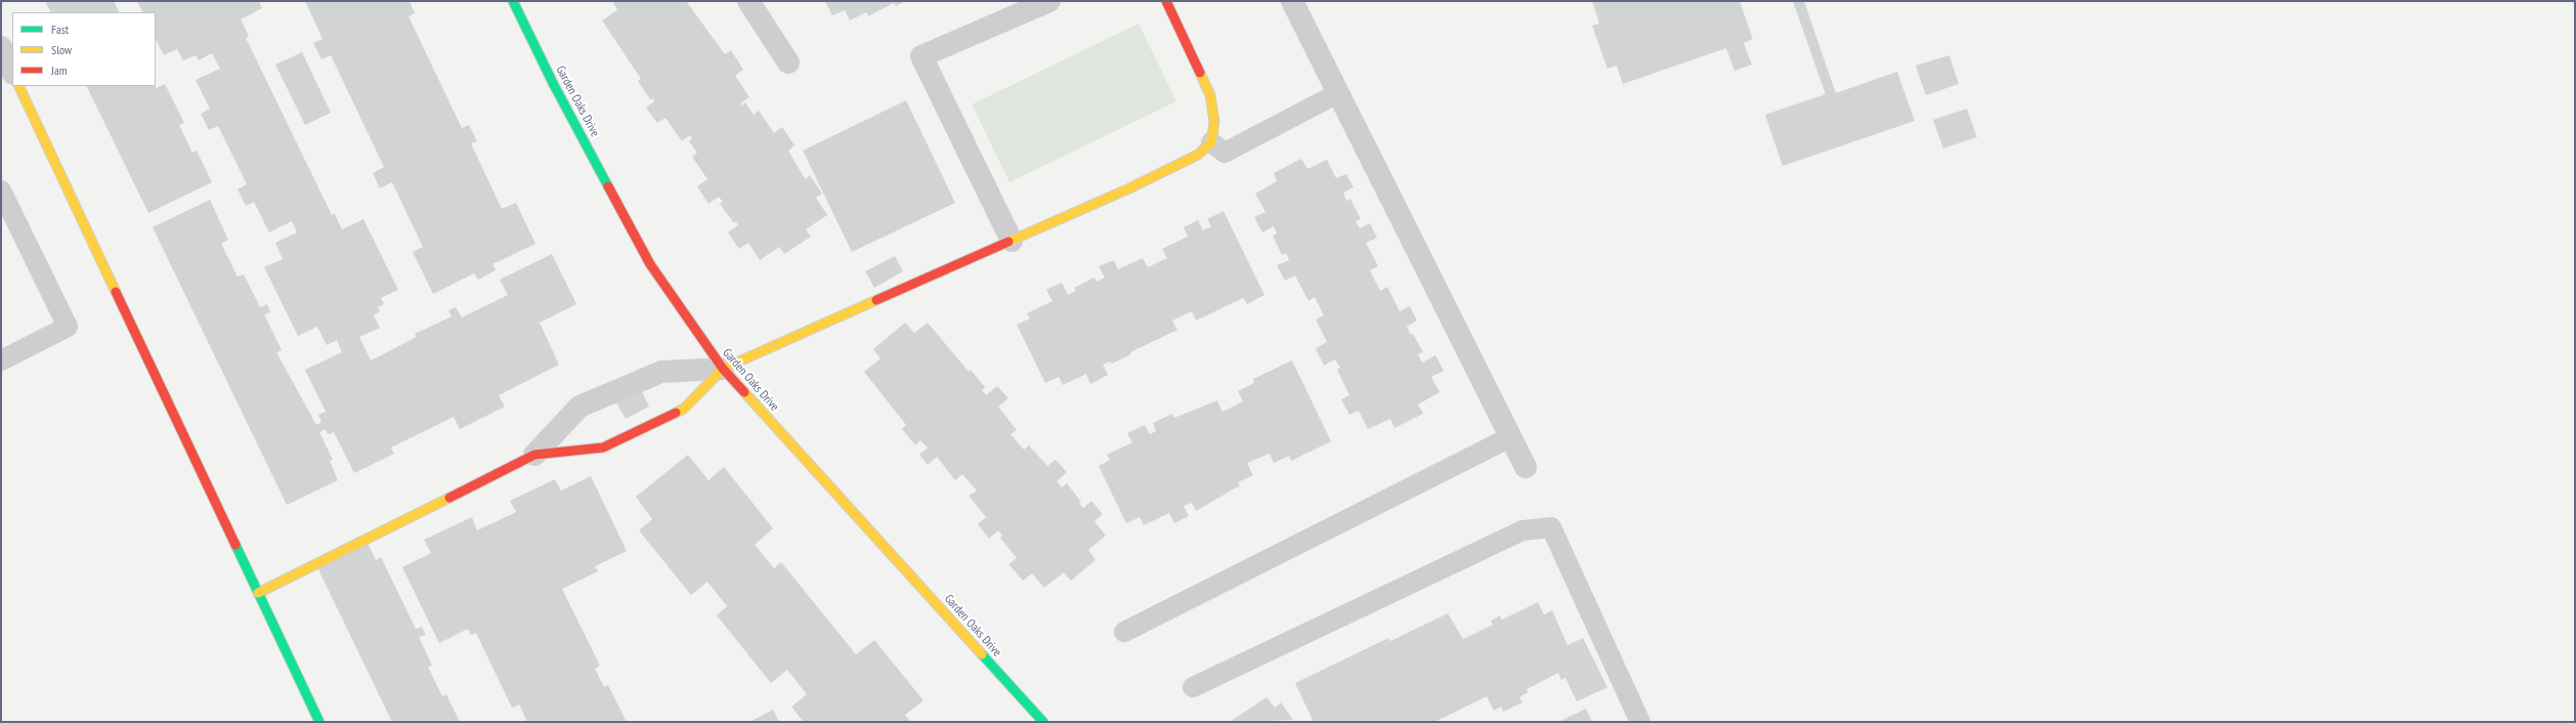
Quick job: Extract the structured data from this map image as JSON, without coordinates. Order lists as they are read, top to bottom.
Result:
{
  "streets": {
    "street": ["Garden Oaks Drive"]
  },
  "legend": ["Fast", "Slow", "Jam"]
}
